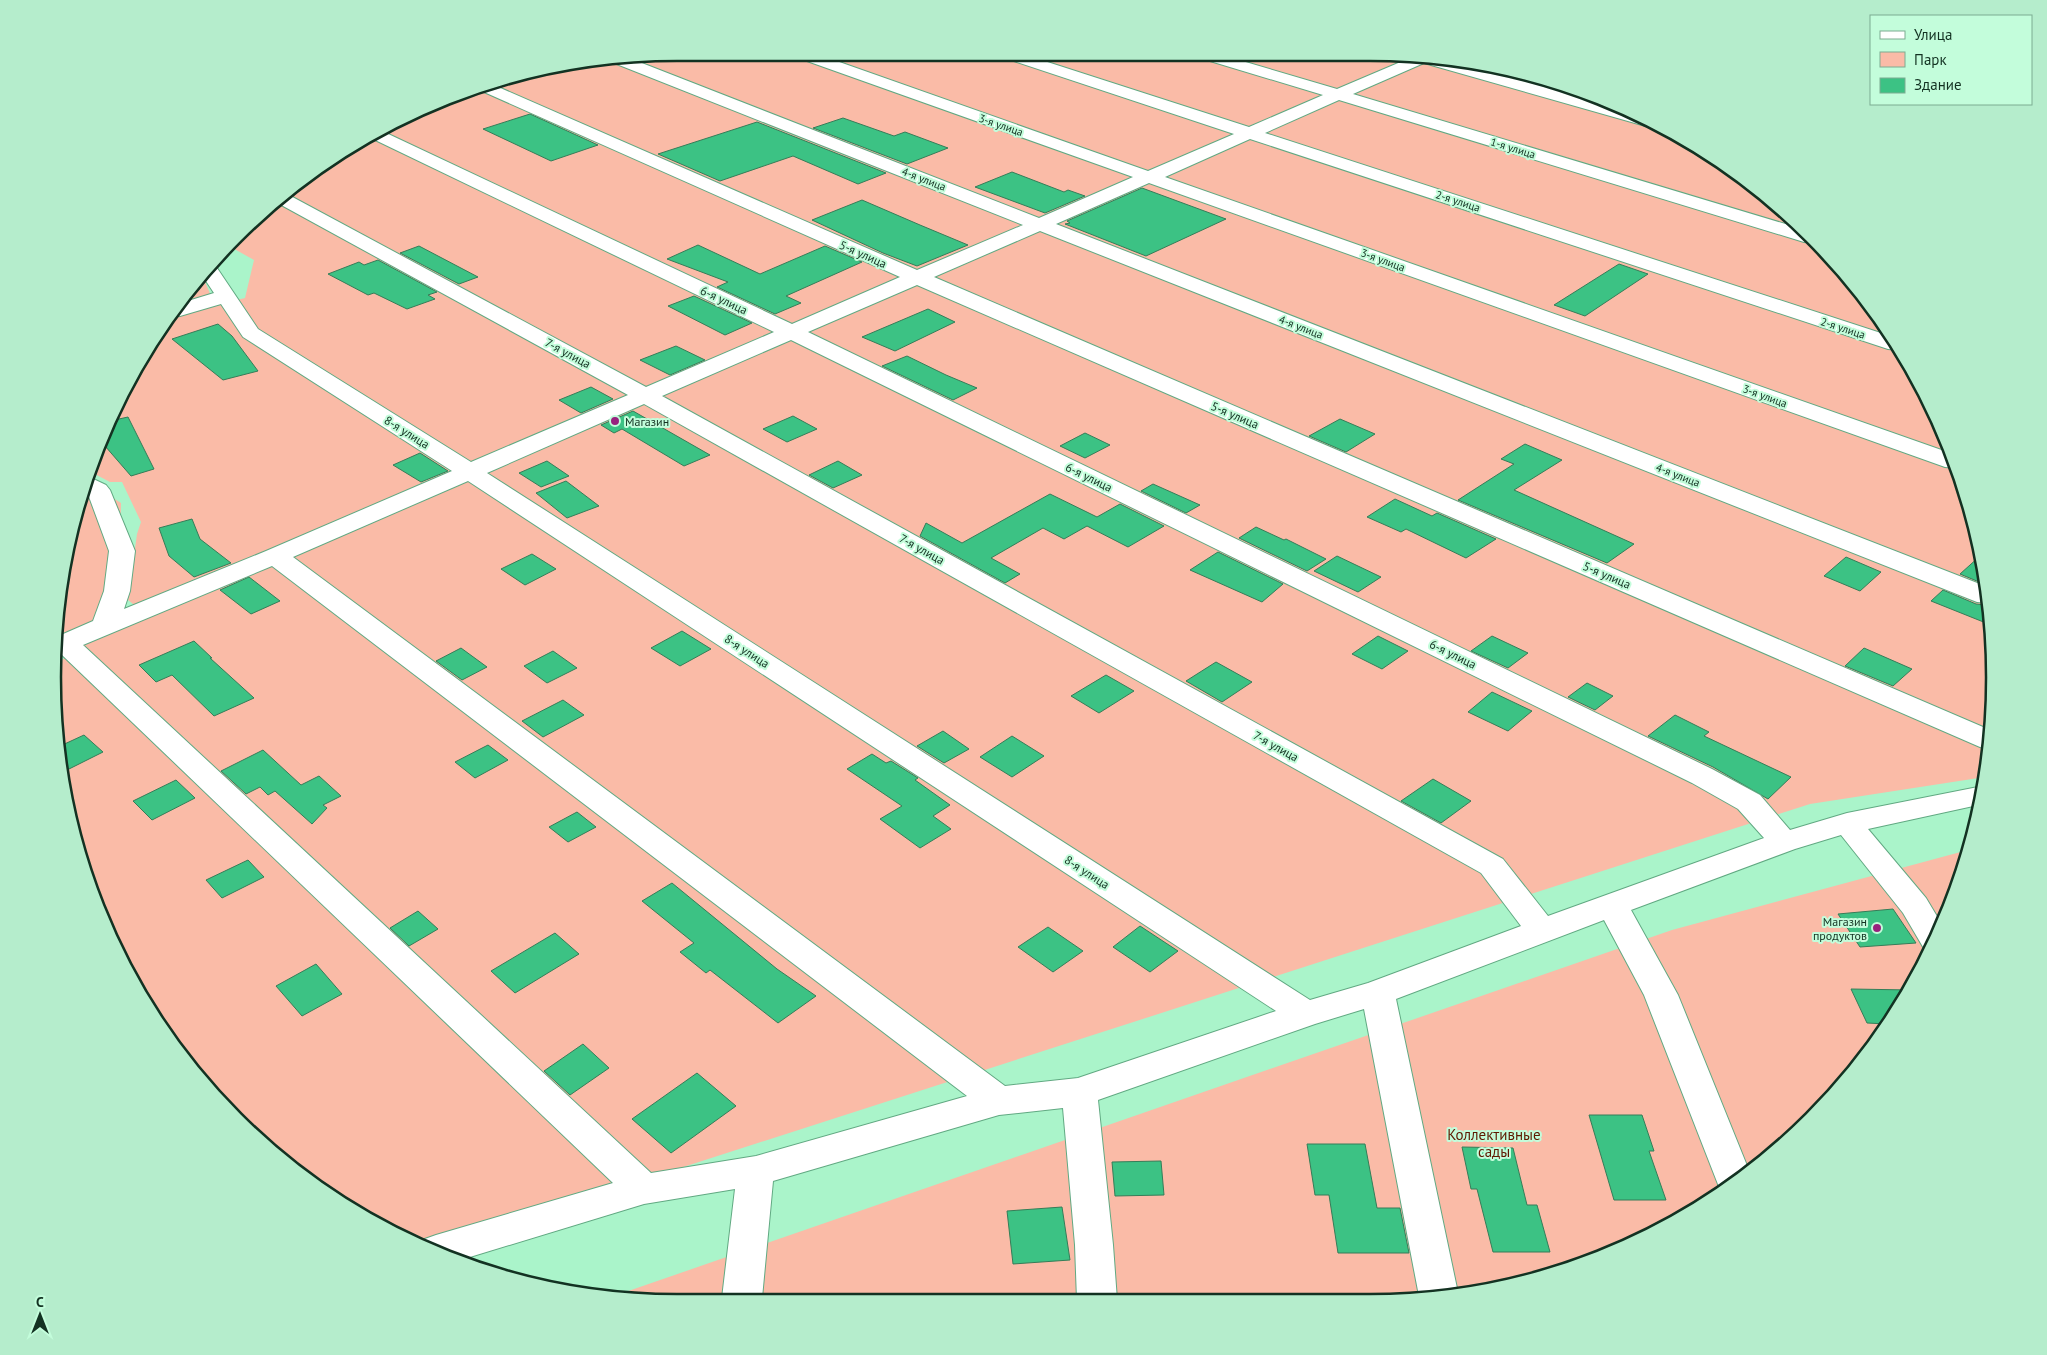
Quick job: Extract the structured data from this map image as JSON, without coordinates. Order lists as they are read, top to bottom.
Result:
{
  "streets": {
    "street": [
      "3-я улица",
      "1-я улица",
      "4-я улица",
      "2-я улица",
      "5-я улица",
      "6-я улица",
      "7-я улица",
      "8-я улица"
    ]
  },
  "parks": ["Коллективные сады"],
  "places": ["Магазин", "Магазин продуктов"],
  "legend": ["Улица", "Парк", "Здание"],
  "north": "top"
}
